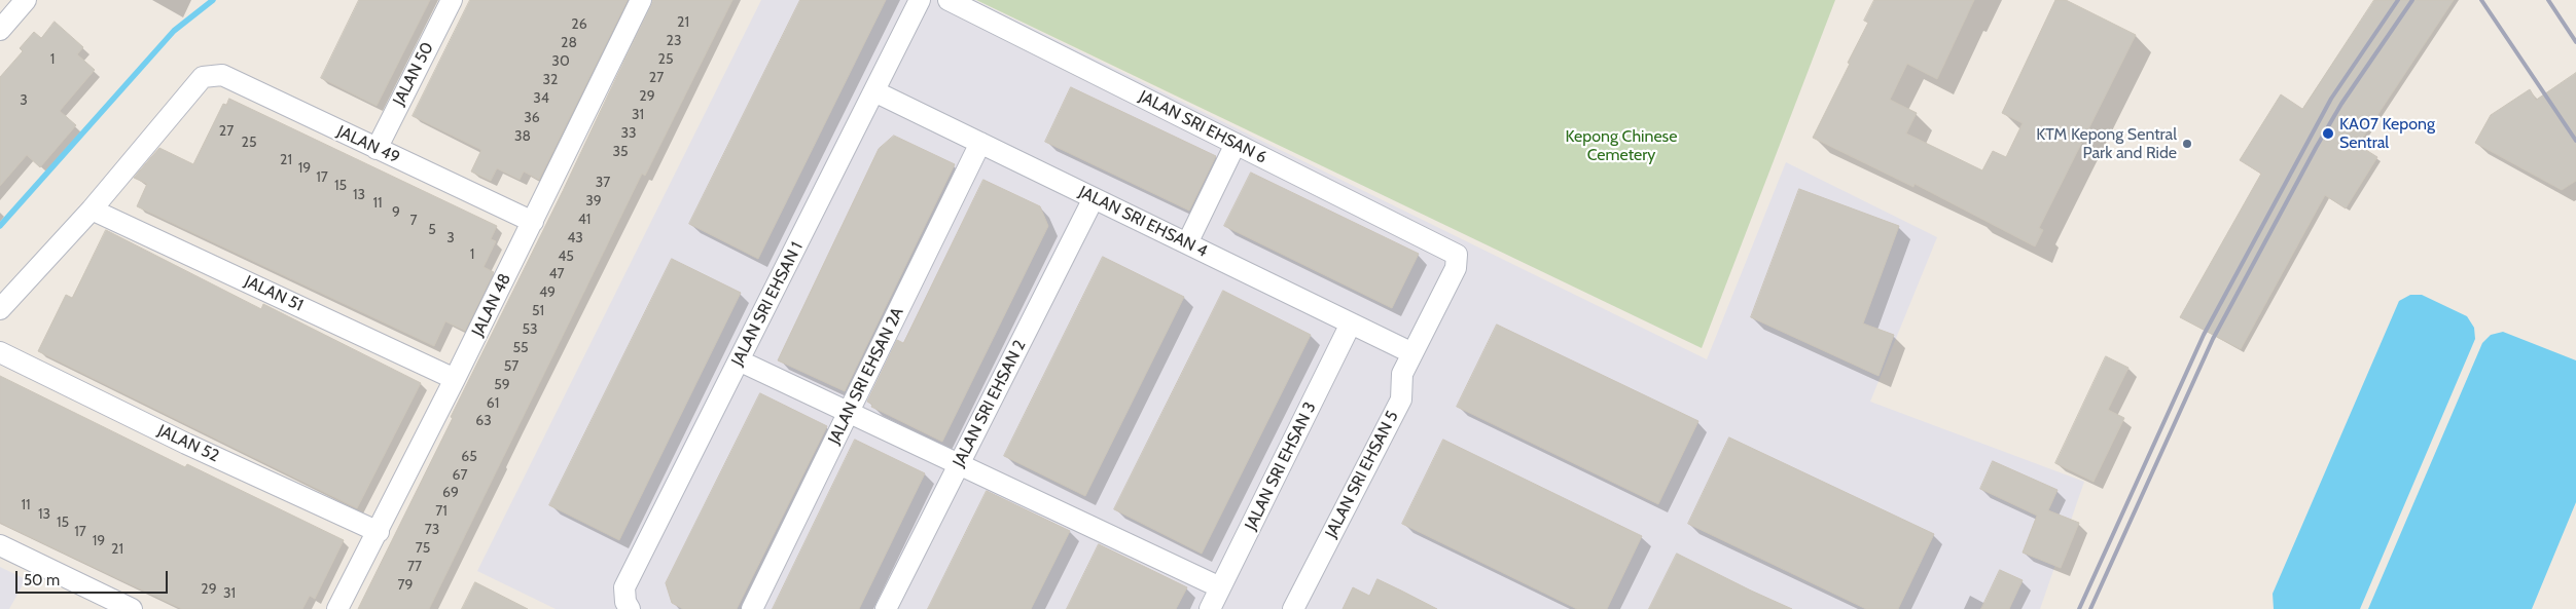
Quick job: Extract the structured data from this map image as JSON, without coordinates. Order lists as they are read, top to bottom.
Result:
{
  "streets": {
    "street": [
      "JALAN 50",
      "JALAN SRI EHSAN 6",
      "JALAN 49",
      "JALAN SRI EHSAN 4",
      "JALAN 51",
      "JALAN SRI EHSAN 1",
      "JALAN 48",
      "JALAN SRI EHSAN 2A",
      "JALAN SRI EHSAN 2",
      "JALAN 52",
      "JALAN SRI EHSAN 3",
      "JALAN SRI EHSAN 5"
    ]
  },
  "crossings": [
    ["JALAN 50", "JALAN 49"],
    ["JALAN SRI EHSAN 6", "JALAN SRI EHSAN 5"],
    ["JALAN 49", "JALAN 51"],
    ["JALAN 49", "JALAN 48"],
    ["JALAN SRI EHSAN 4", "JALAN SRI EHSAN 1"],
    ["JALAN SRI EHSAN 4", "JALAN SRI EHSAN 2A"],
    ["JALAN SRI EHSAN 4", "JALAN SRI EHSAN 2"],
    ["JALAN SRI EHSAN 4", "JALAN SRI EHSAN 3"],
    ["JALAN SRI EHSAN 4", "JALAN SRI EHSAN 5"],
    ["JALAN 51", "JALAN 48"],
    ["JALAN 48", "JALAN 52"]
  ],
  "parks": ["Kepong Chinese Cemetery"],
  "places": ["KA07 Kepong Sentral", "KTM Kepong Sentral Park and Ride"],
  "house_numbers": [
    "21",
    "26",
    "23",
    "28",
    "1",
    "25",
    "30",
    "27",
    "32",
    "29",
    "34",
    "3",
    "31",
    "36",
    "27",
    "33",
    "38",
    "25",
    "35",
    "21",
    "19",
    "17",
    "37",
    "15",
    "13",
    "39",
    "11",
    "9",
    "41",
    "7",
    "5",
    "3",
    "43",
    "1",
    "45",
    "47",
    "49",
    "51",
    "53",
    "55",
    "57",
    "59",
    "61",
    "63",
    "65",
    "67",
    "69",
    "11",
    "71",
    "13",
    "15",
    "73",
    "17",
    "19",
    "75",
    "21",
    "77",
    "79",
    "29",
    "31"
  ],
  "scale_bar": "50 m"
}
